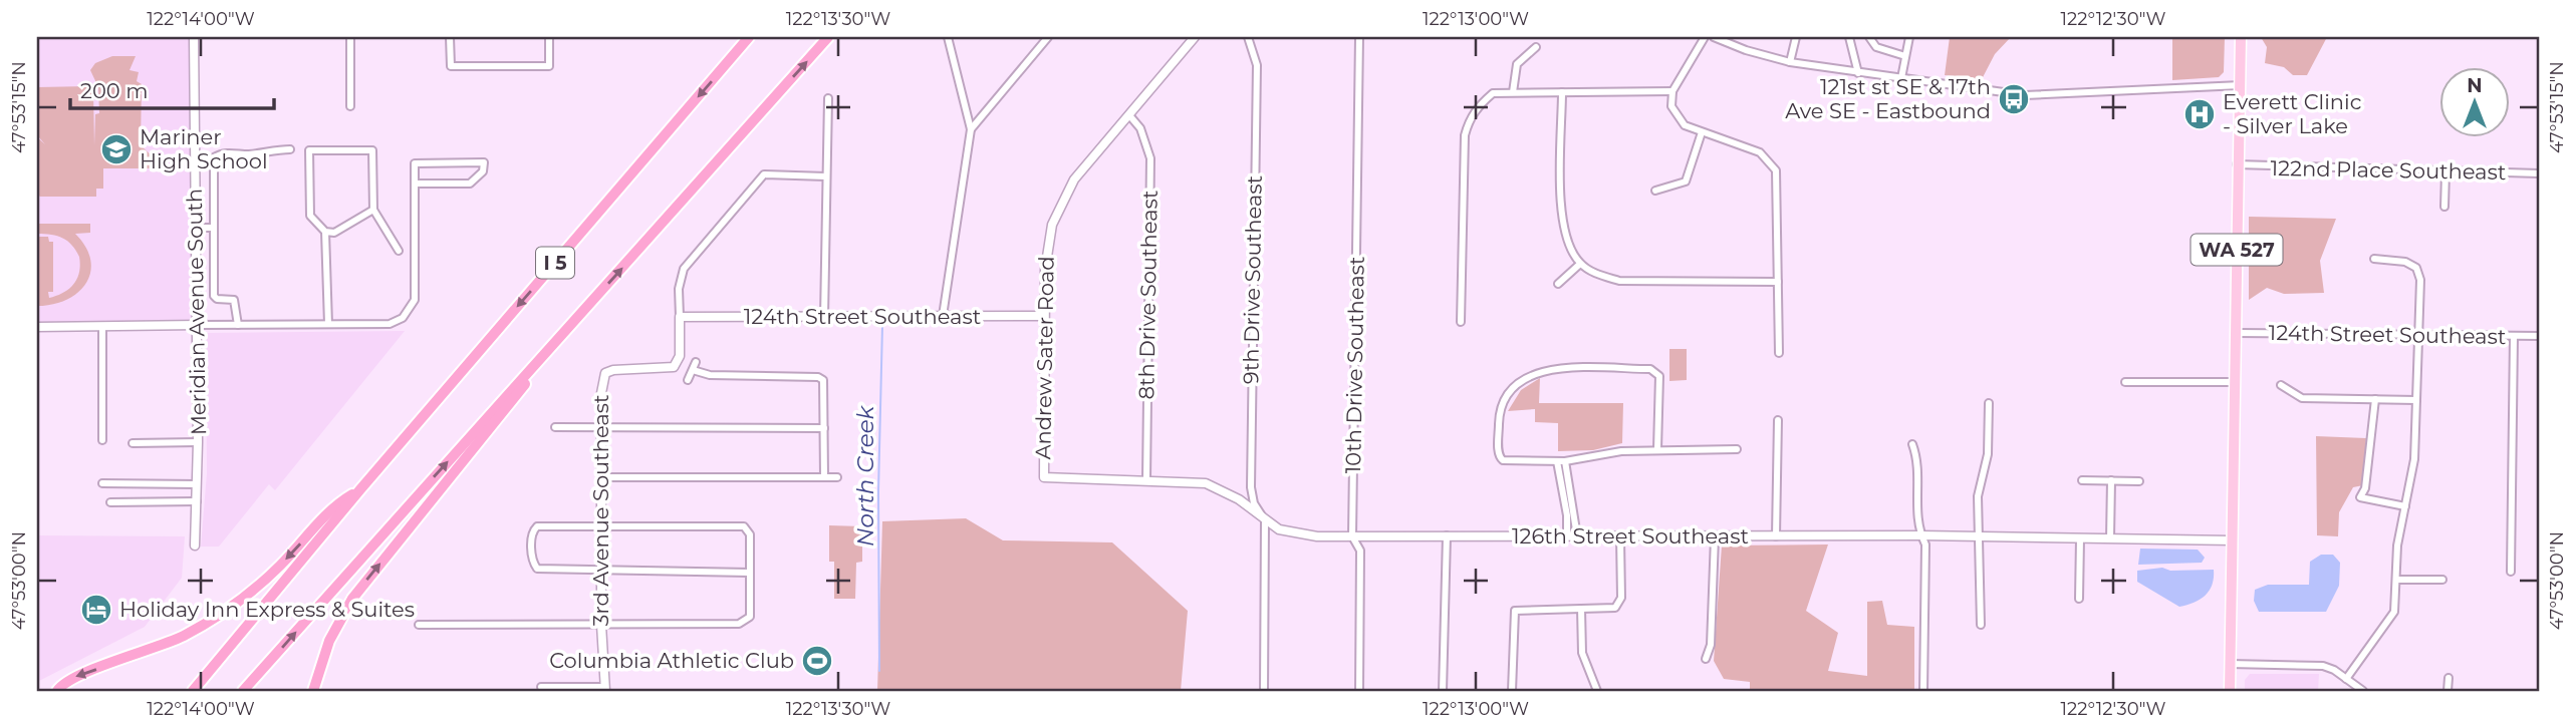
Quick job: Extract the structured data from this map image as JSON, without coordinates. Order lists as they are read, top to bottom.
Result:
{
  "streets": {
    "highway": ["I 5"],
    "main road": ["WA 527"],
    "street": [
      "122nd Place Southeast",
      "9th Drive Southeast",
      "8th Drive Southeast",
      "Meridian Avenue South",
      "124th Street Southeast",
      "Andrew Sater Road",
      "10th Drive Southeast",
      "3rd Avenue Southeast",
      "126th Street Southeast"
    ]
  },
  "crossings": [
    ["122nd Place Southeast", "WA 527"],
    ["WA 527", "124th Street Southeast"],
    ["WA 527", "126th Street Southeast"],
    ["9th Drive Southeast", "126th Street Southeast"],
    ["8th Drive Southeast", "Andrew Sater Road"],
    ["8th Drive Southeast", "126th Street Southeast"],
    ["124th Street Southeast", "Andrew Sater Road"],
    ["124th Street Southeast", "3rd Avenue Southeast"],
    ["Andrew Sater Road", "126th Street Southeast"],
    ["10th Drive Southeast", "126th Street Southeast"]
  ],
  "water": ["North Creek"],
  "places": {
    "bus stop": ["121st st SE & 17th Ave SE - Eastbound"],
    "hospital": ["Everett Clinic - Silver Lake"],
    "school or university": ["Mariner High School"],
    "hotel": ["Holiday Inn Express & Suites"],
    "sports": ["Columbia Athletic Club"]
  },
  "scale_bar": "200 m",
  "north": "top",
  "coordinates": [
    "122°14'00\"W",
    "122°13'30\"W",
    "122°13'00\"W",
    "122°12'30\"W",
    "47°53'15\"N",
    "47°53'00\"N"
  ]
}
